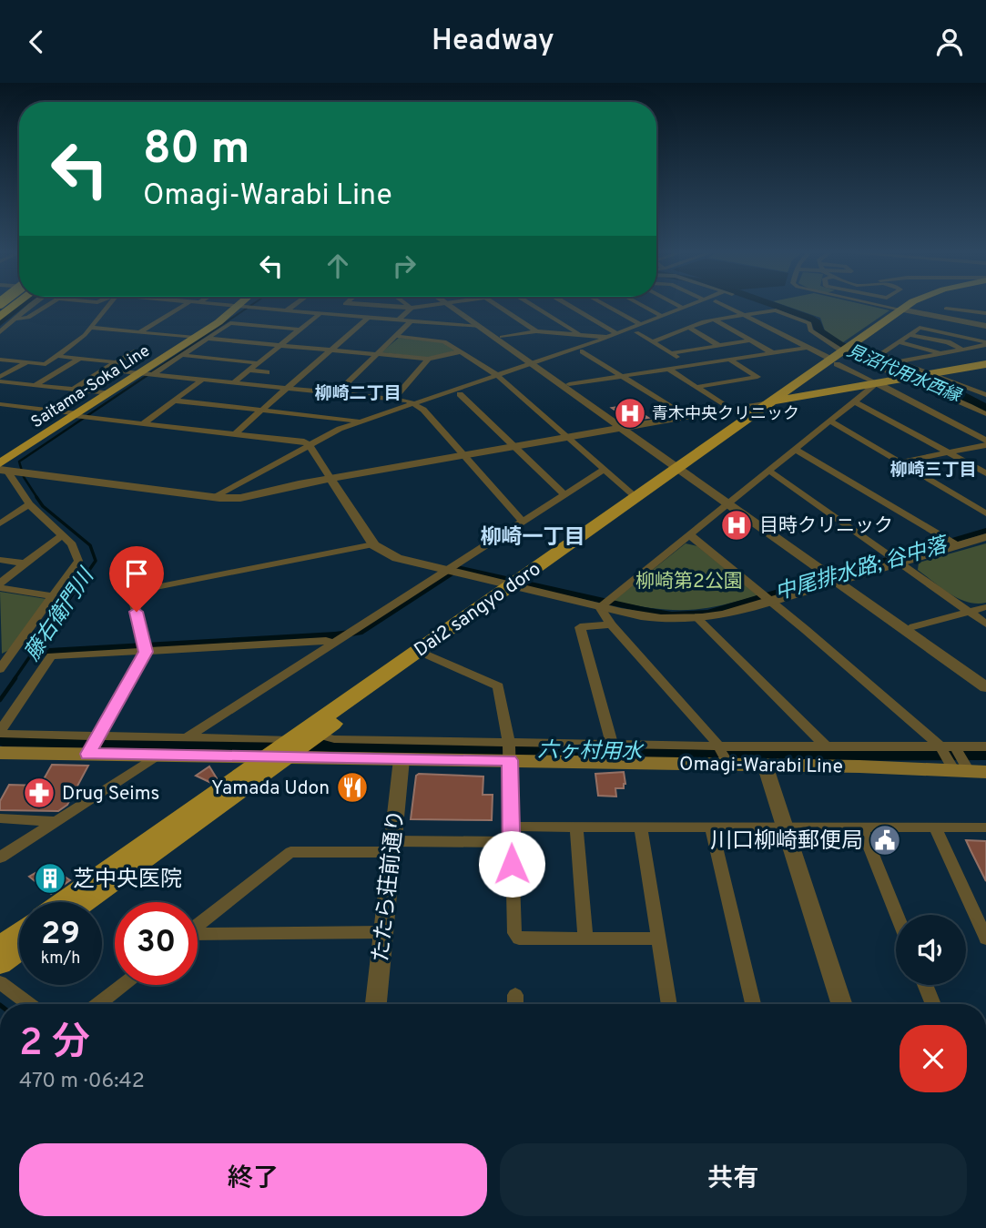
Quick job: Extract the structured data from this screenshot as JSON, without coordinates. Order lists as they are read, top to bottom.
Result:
{
  "streets": {
    "main road": ["Saitama-Soka Line", "Dai2 sangyo doro", "Omagi-Warabi Line"],
    "street": ["たたら荘前通り"]
  },
  "crossings": [
    ["Dai2 sangyo doro", "Omagi-Warabi Line"],
    ["Omagi-Warabi Line", "たたら荘前通り"]
  ],
  "districts": ["柳崎二丁目", "柳崎三丁目", "柳崎一丁目"],
  "water": [
    "見沼代用水西縁",
    "中尾排水路; 谷中落",
    "藤右衛門川",
    "六ヶ村用水"
  ],
  "parks": ["柳崎第2公園"],
  "places": {
    "hospital": ["青木中央クリニック", "目時クリニック"],
    "restaurant": ["Yamada Udon"],
    "pharmacy": ["Drug Seims"],
    "public building": ["川口柳崎郵便局"],
    "building": ["芝中央医院"]
  },
  "page": {
    "header": "Headway",
    "turn": ["80 m", "Omagi-Warabi Line"],
    "speed": "29 km/h",
    "limit": "30",
    "heading": ["2 分", "470 m · 06:42"],
    "buttons": ["終了", "共有"]
  }
}
